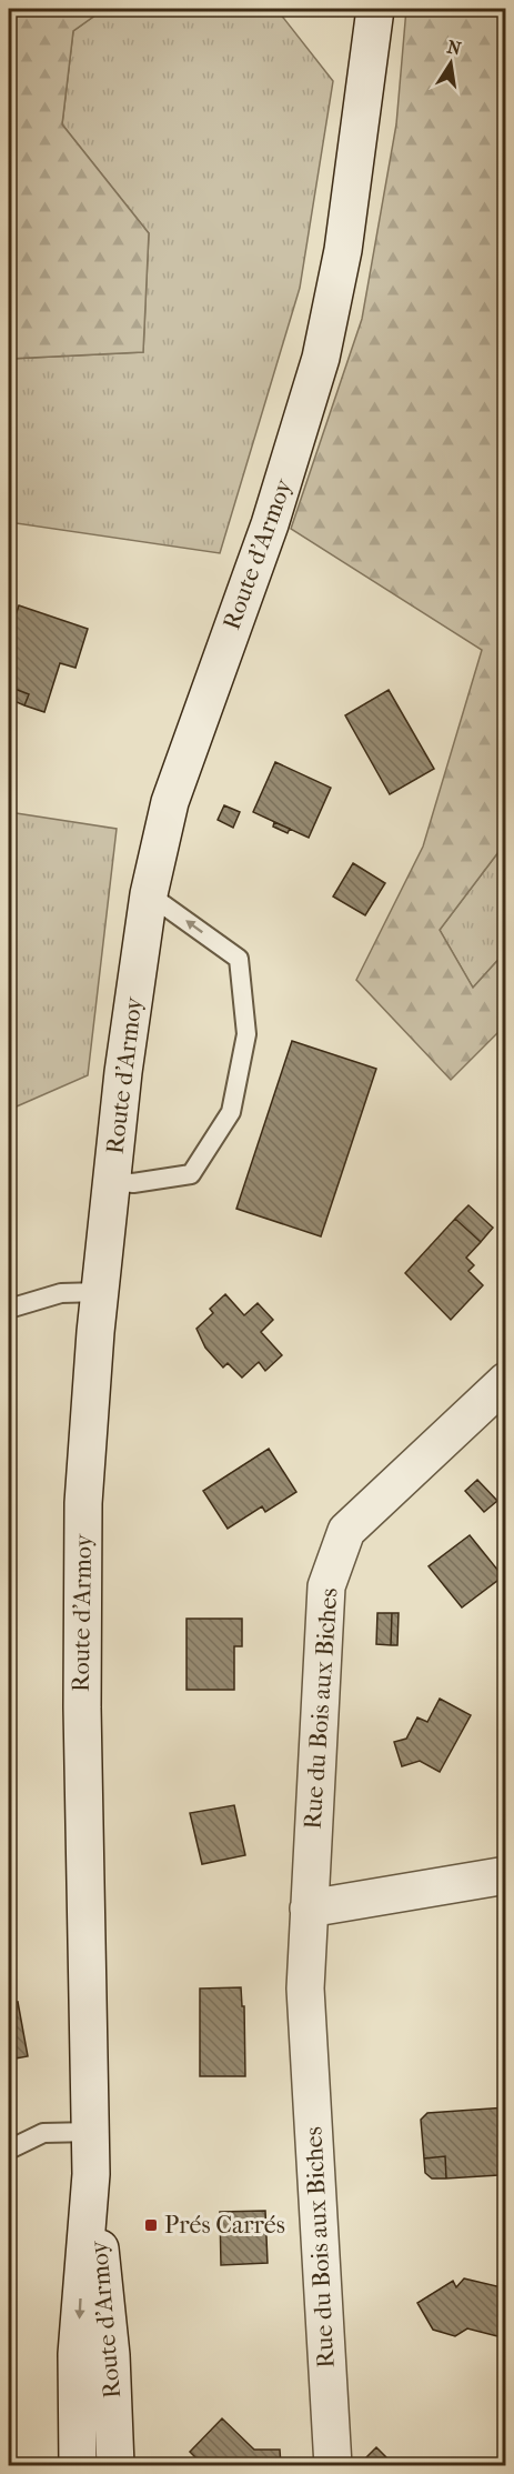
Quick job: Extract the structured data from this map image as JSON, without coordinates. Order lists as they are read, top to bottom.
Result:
{
  "streets": {
    "main road": ["Route d'Armoy", "Rue du Bois aux Biches"]
  },
  "places": {
    "transit": ["Prés Carrés"]
  },
  "north": "top"
}
